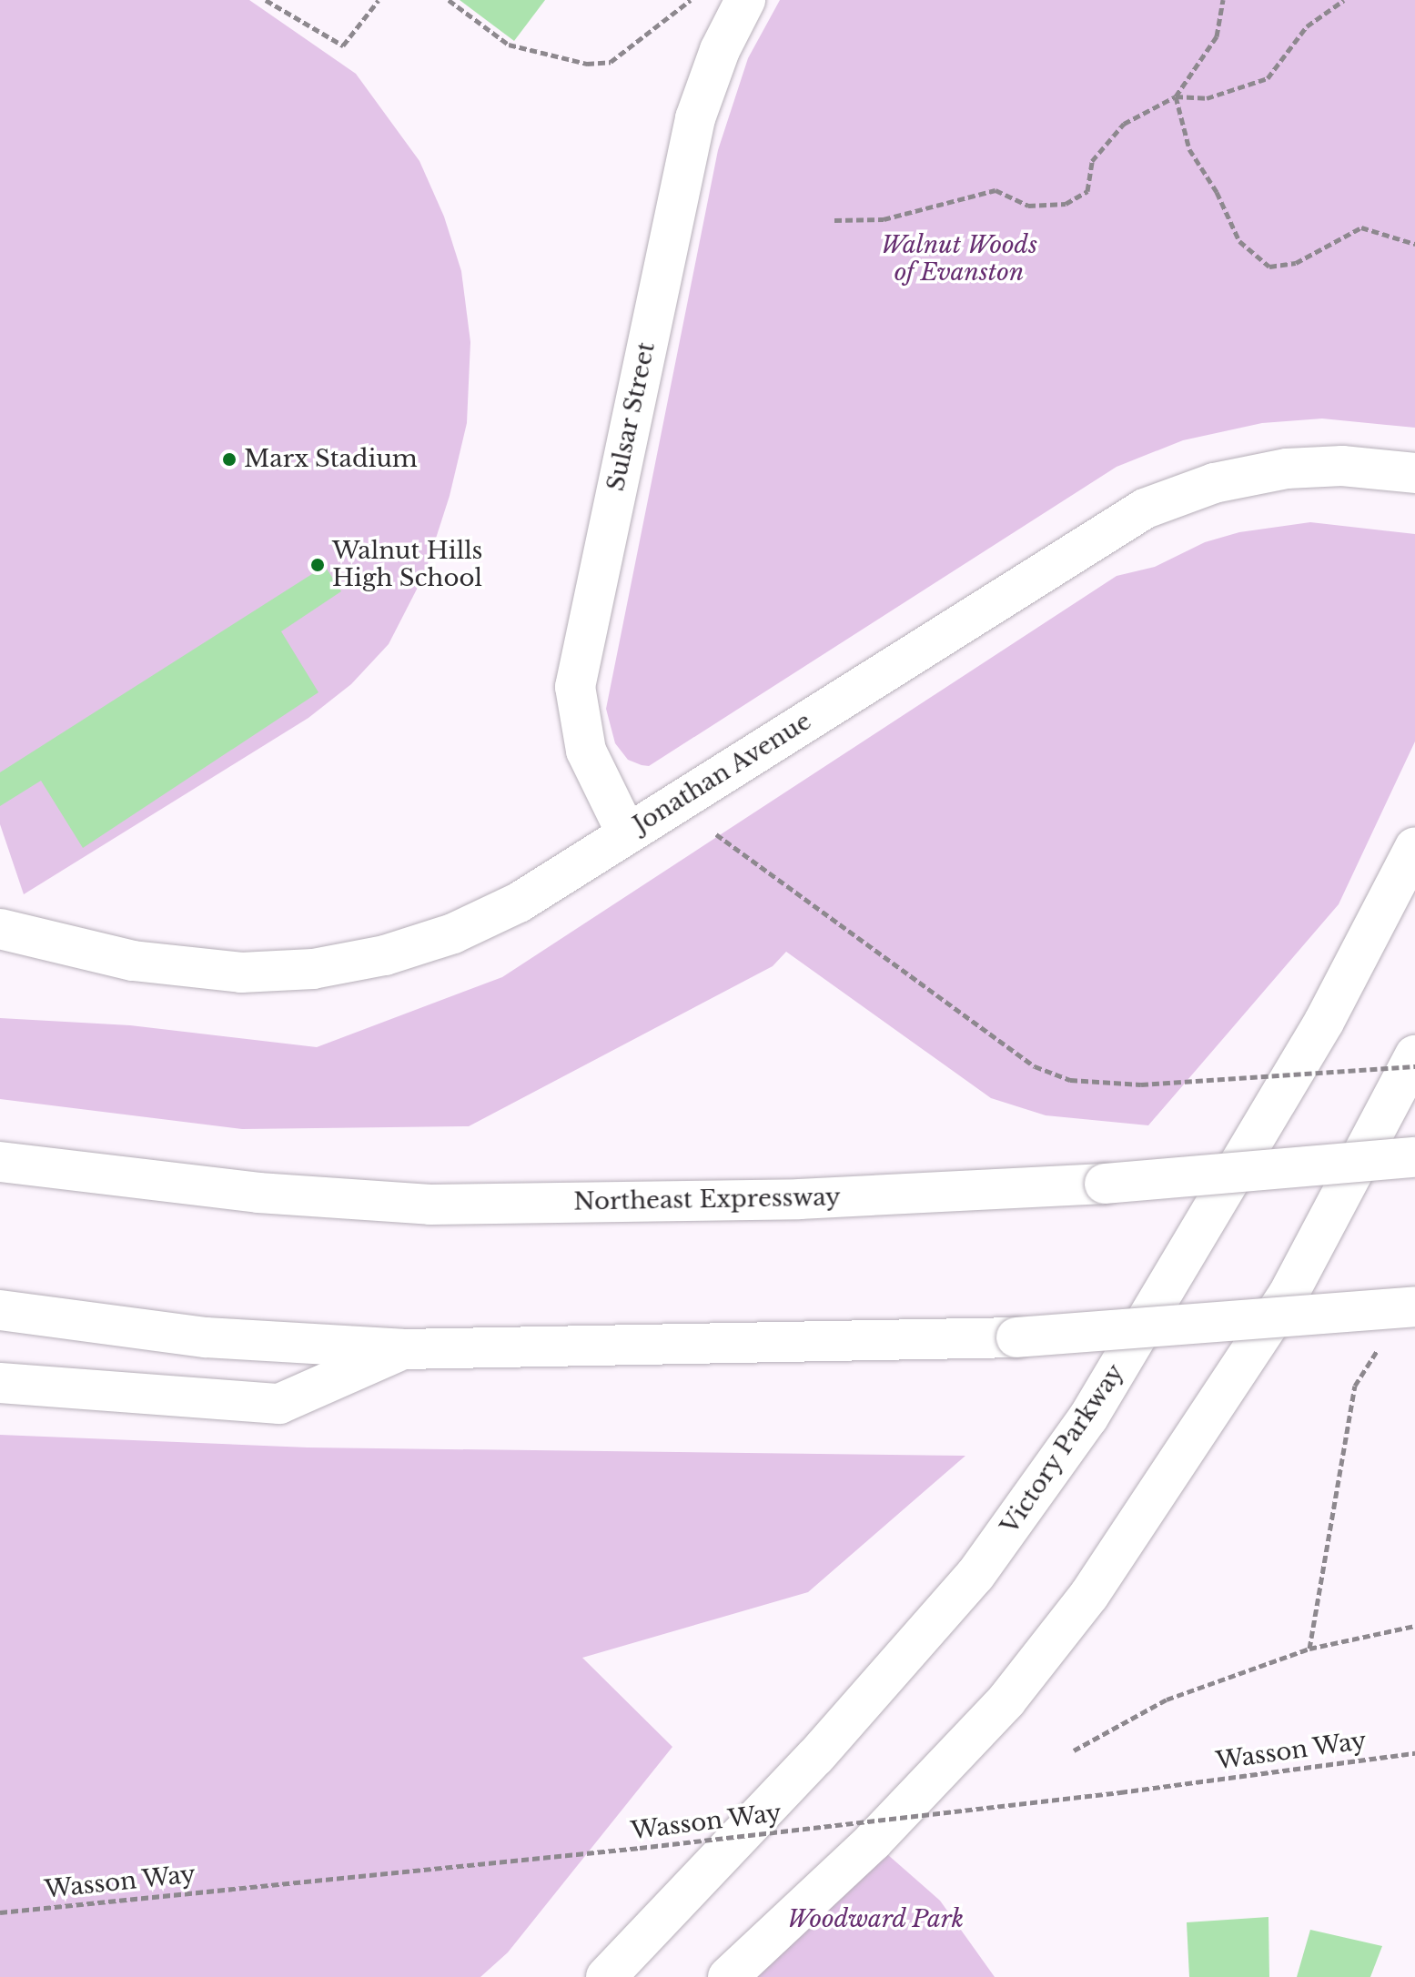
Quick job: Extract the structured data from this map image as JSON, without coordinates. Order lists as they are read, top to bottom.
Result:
{
  "streets": {
    "main road": [
      "Sulsar Street",
      "Jonathan Avenue",
      "Northeast Expressway",
      "Victory Parkway"
    ],
    "path": ["Wasson Way"]
  },
  "crossings": [
    ["Sulsar Street", "Jonathan Avenue"]
  ],
  "parks": ["Walnut Woods of Evanston", "Woodward Park"],
  "places": ["Marx Stadium", "Walnut Hills High School"]
}
